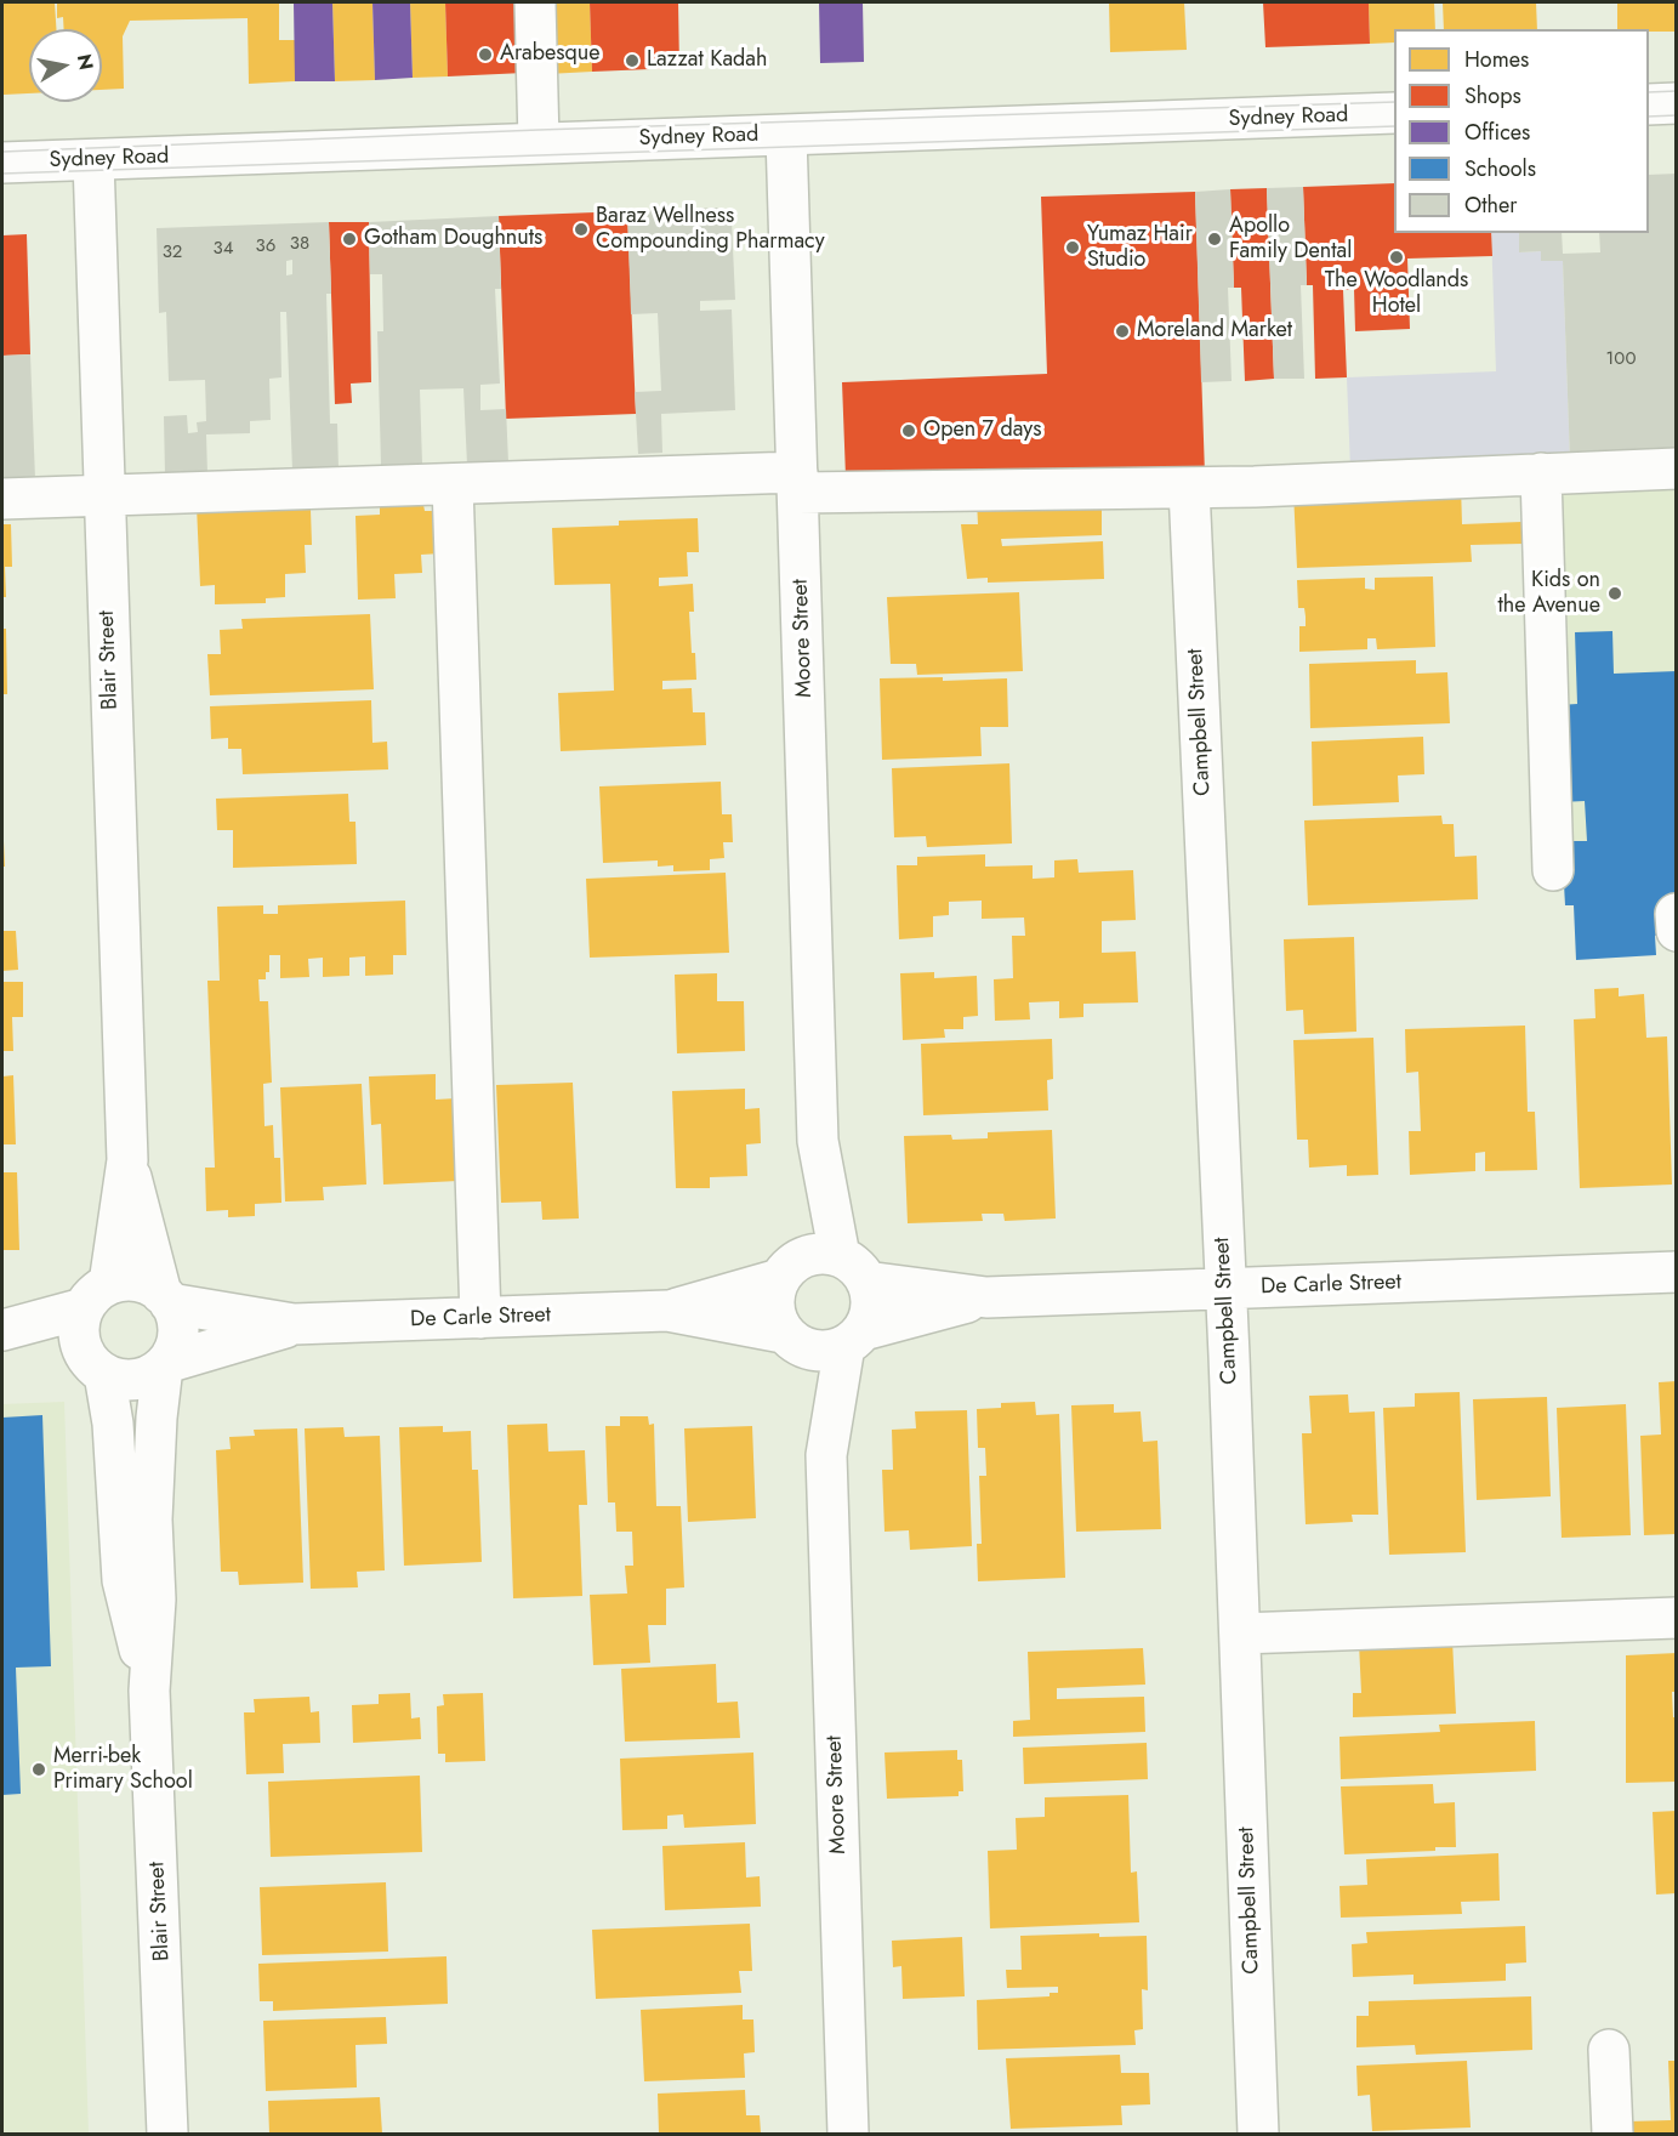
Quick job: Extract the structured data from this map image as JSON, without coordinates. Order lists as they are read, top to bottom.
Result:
{
  "streets": {
    "main road": [
      "Sydney Road",
      "Moore Street",
      "Blair Street",
      "Campbell Street",
      "De Carle Street"
    ]
  },
  "crossings": [
    ["Sydney Road", "Moore Street"],
    ["Sydney Road", "Blair Street"],
    ["Moore Street", "De Carle Street"],
    ["Blair Street", "De Carle Street"],
    ["Campbell Street", "De Carle Street"]
  ],
  "places": [
    "Arabesque",
    "Lazzat Kadah",
    "Baraz Wellness Compounding Pharmacy",
    "Gotham Doughnuts",
    "Apollo Family Dental",
    "Yumaz Hair Studio",
    "The Woodlands Hotel",
    "Moreland Market",
    "Open 7 days",
    "Kids on the Avenue",
    "Merri-bek Primary School"
  ],
  "house_numbers": [
    "38",
    "36",
    "34",
    "32",
    "100"
  ],
  "legend": [
    "Homes",
    "Shops",
    "Offices",
    "Schools",
    "Other"
  ],
  "north": "right"
}
